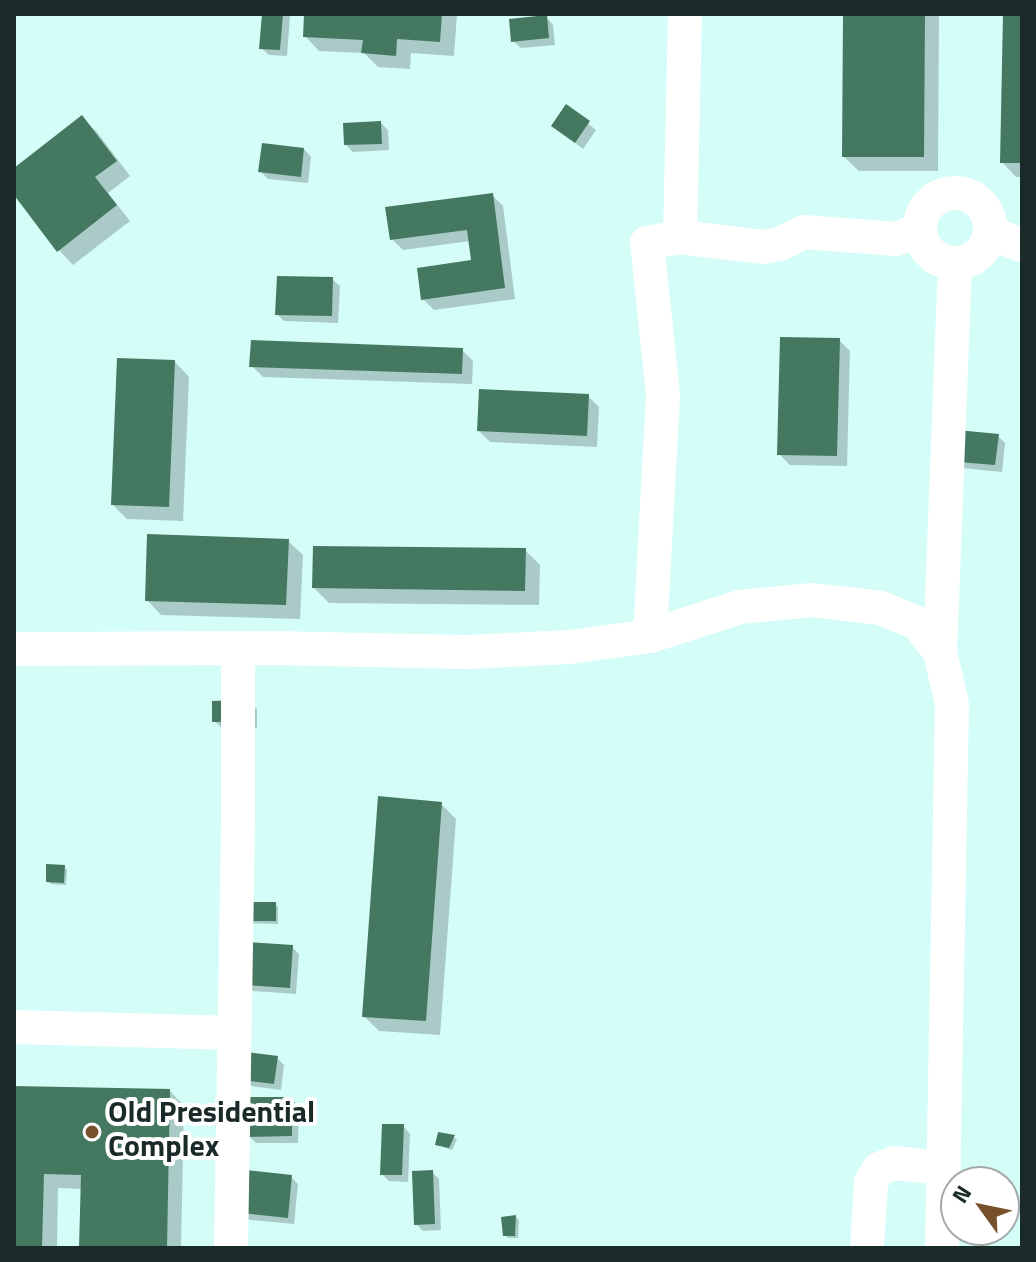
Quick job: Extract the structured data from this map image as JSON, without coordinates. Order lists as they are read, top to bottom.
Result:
{
  "places": ["Old Presidential Complex"],
  "north": "top left"
}
